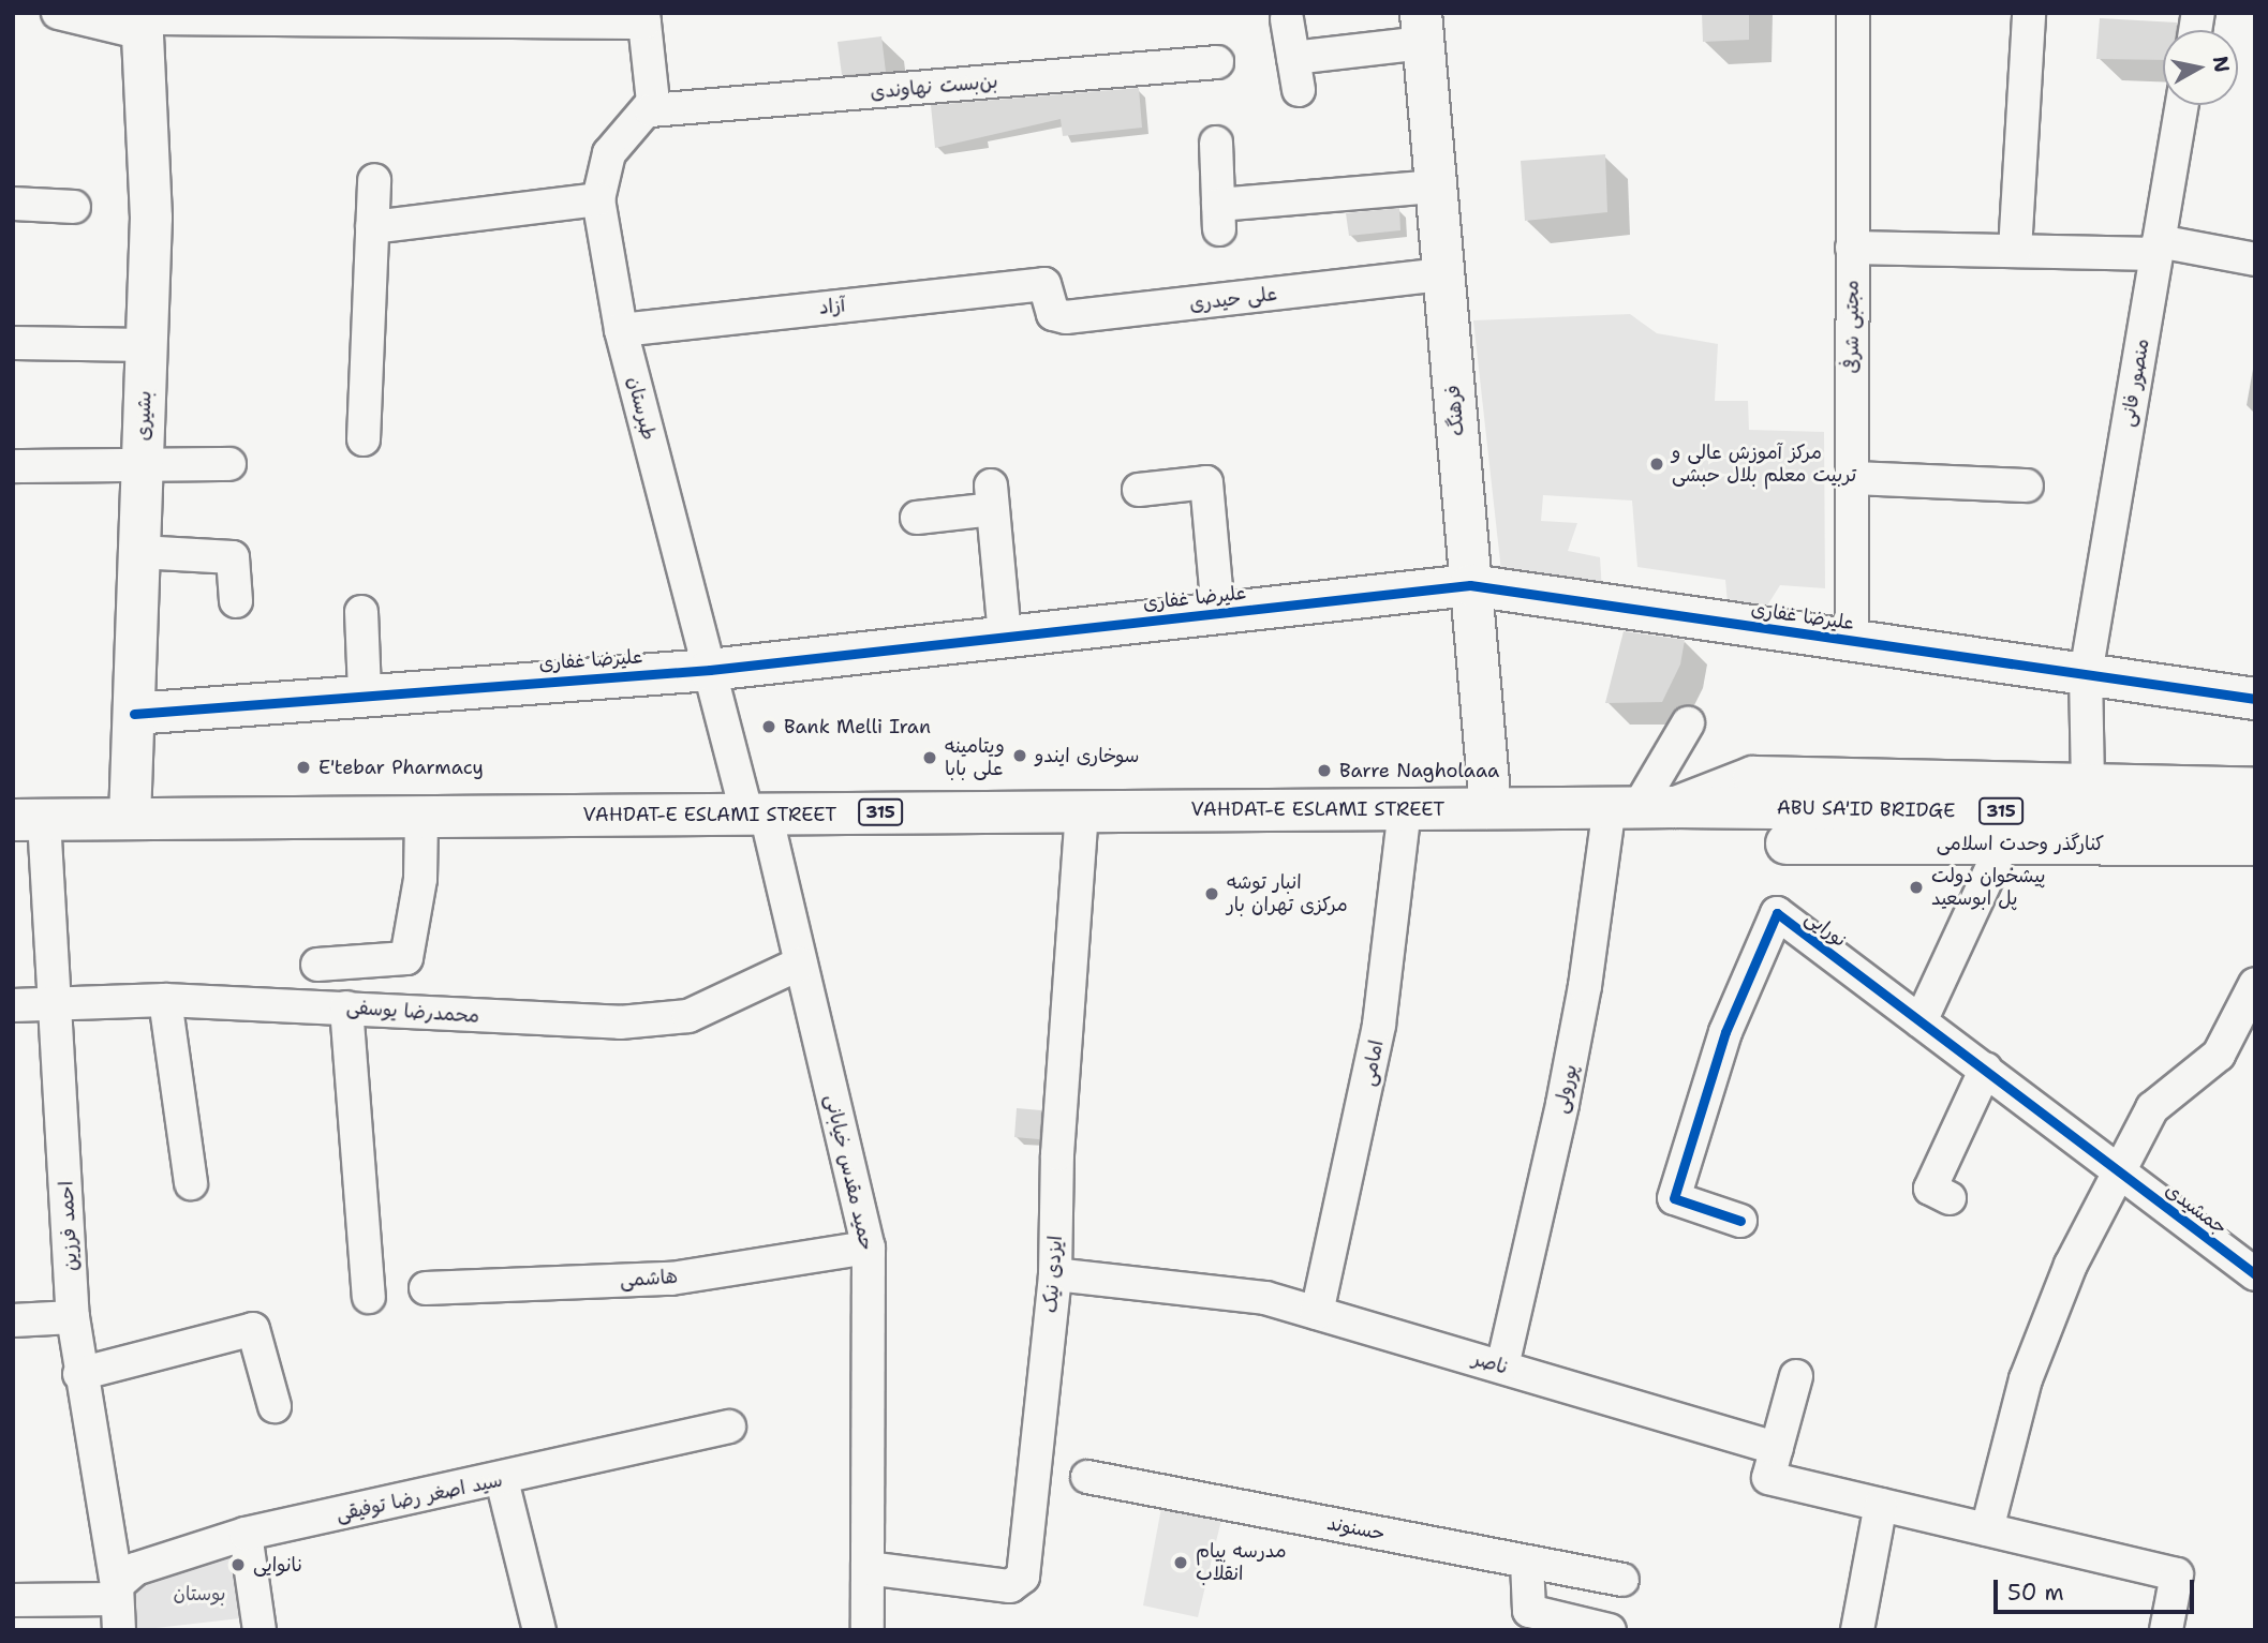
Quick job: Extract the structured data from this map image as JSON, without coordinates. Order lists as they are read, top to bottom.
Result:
{
  "streets": {
    "street": [
      "بن‌بست نهاوندی",
      "علی حیدری",
      "آزاد",
      "مجتبی شرفی",
      "منصور فانی",
      "طبرستان",
      "فرهنگ",
      "بشیری",
      "علیرضا غفاری",
      "VAHDAT-E ESLAMI STREET",
      "ABU SA'ID BRIDGE",
      "315",
      "کنارگذر وحدت اسلامی",
      "نورایی",
      "محمدرضا یوسفی",
      "امامی",
      "پورولی",
      "حمید مقدس خیابانی",
      "جمشیدی",
      "احمد فرزین",
      "ایزدی نیک",
      "هاشمی",
      "ناصر",
      "سید اصغر رضا توفیقی",
      "حسنوند"
    ]
  },
  "crossings": [
    ["بن‌بست نهاوندی", "طبرستان"],
    ["علی حیدری", "آزاد"],
    ["علی حیدری", "فرهنگ"],
    ["آزاد", "طبرستان"],
    ["مجتبی شرفی", "علیرضا غفاری"],
    ["منصور فانی", "علیرضا غفاری"],
    ["منصور فانی", "VAHDAT-E ESLAMI STREET"],
    ["طبرستان", "علیرضا غفاری"],
    ["طبرستان", "VAHDAT-E ESLAMI STREET"],
    ["طبرستان", "حمید مقدس خیابانی"],
    ["فرهنگ", "علیرضا غفاری"],
    ["فرهنگ", "VAHDAT-E ESLAMI STREET"],
    ["بشیری", "علیرضا غفاری"],
    ["بشیری", "VAHDAT-E ESLAMI STREET"],
    ["VAHDAT-E ESLAMI STREET", "ABU SA'ID BRIDGE"],
    ["VAHDAT-E ESLAMI STREET", "امامی"],
    ["VAHDAT-E ESLAMI STREET", "پورولی"],
    ["VAHDAT-E ESLAMI STREET", "حمید مقدس خیابانی"],
    ["VAHDAT-E ESLAMI STREET", "احمد فرزین"],
    ["VAHDAT-E ESLAMI STREET", "ایزدی نیک"],
    ["نورایی", "جمشیدی"],
    ["محمدرضا یوسفی", "حمید مقدس خیابانی"],
    ["محمدرضا یوسفی", "احمد فرزین"],
    ["امامی", "ناصر"],
    ["پورولی", "ناصر"],
    ["حمید مقدس خیابانی", "ایزدی نیک"],
    ["حمید مقدس خیابانی", "هاشمی"],
    ["احمد فرزین", "سید اصغر رضا توفیقی"],
    ["ایزدی نیک", "ناصر"]
  ],
  "parks": ["بوستان"],
  "places": [
    "مرکز آموزش عالی و تربیت معلم بلال حبشی",
    "Bank Melli Iran",
    "سوخاری ایندو",
    "ویتامینه علی بابا",
    "E'tebar Pharmacy",
    "Barre Nagholaaa",
    "پیشخوان دولت پل ابوسعید",
    "انبار توشه مرکزی تهران بار",
    "مدرسه پیام انقلاب",
    "نانوایی"
  ],
  "scale_bar": "50 m",
  "north": "right"
}
